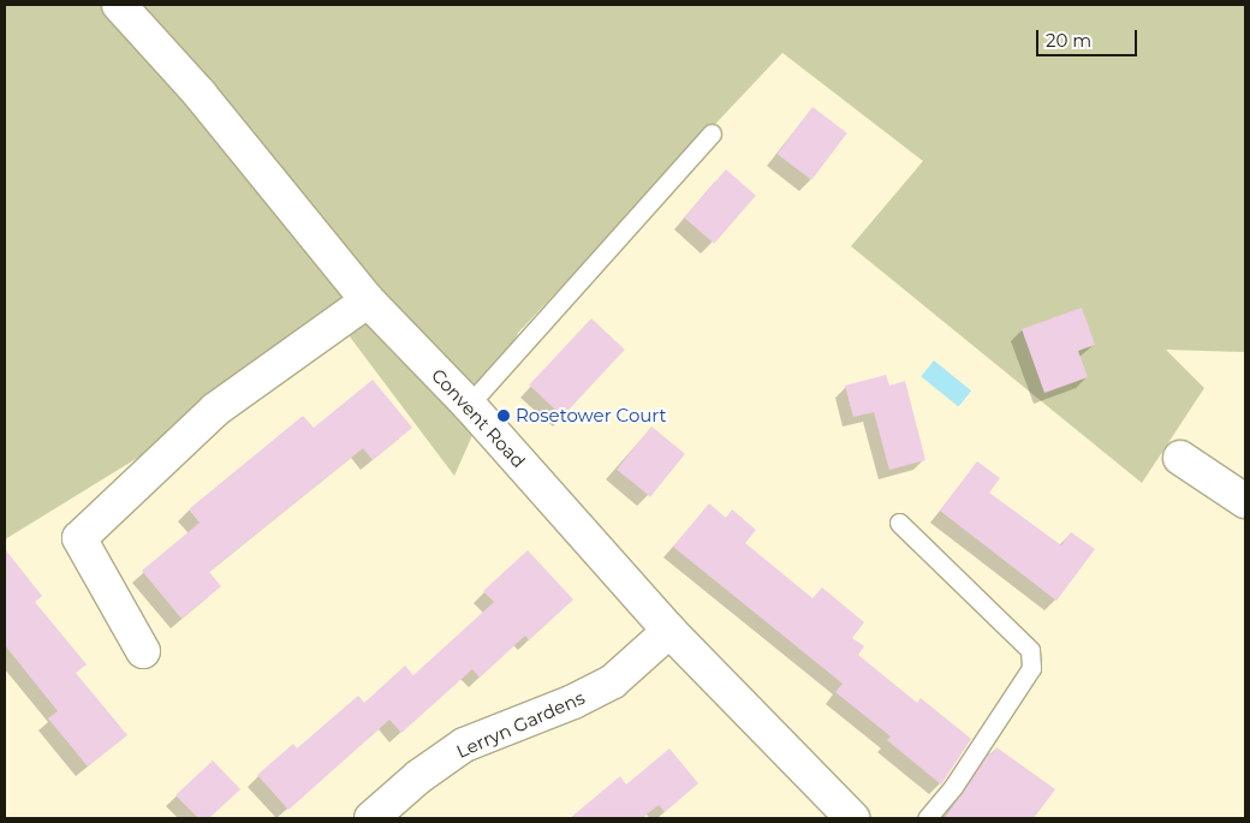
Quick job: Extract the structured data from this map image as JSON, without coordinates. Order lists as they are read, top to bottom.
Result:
{
  "streets": {
    "street": ["Convent Road", "Lerryn Gardens"]
  },
  "crossings": [
    ["Convent Road", "Lerryn Gardens"]
  ],
  "places": ["Rosetower Court"],
  "scale_bar": "20 m"
}
